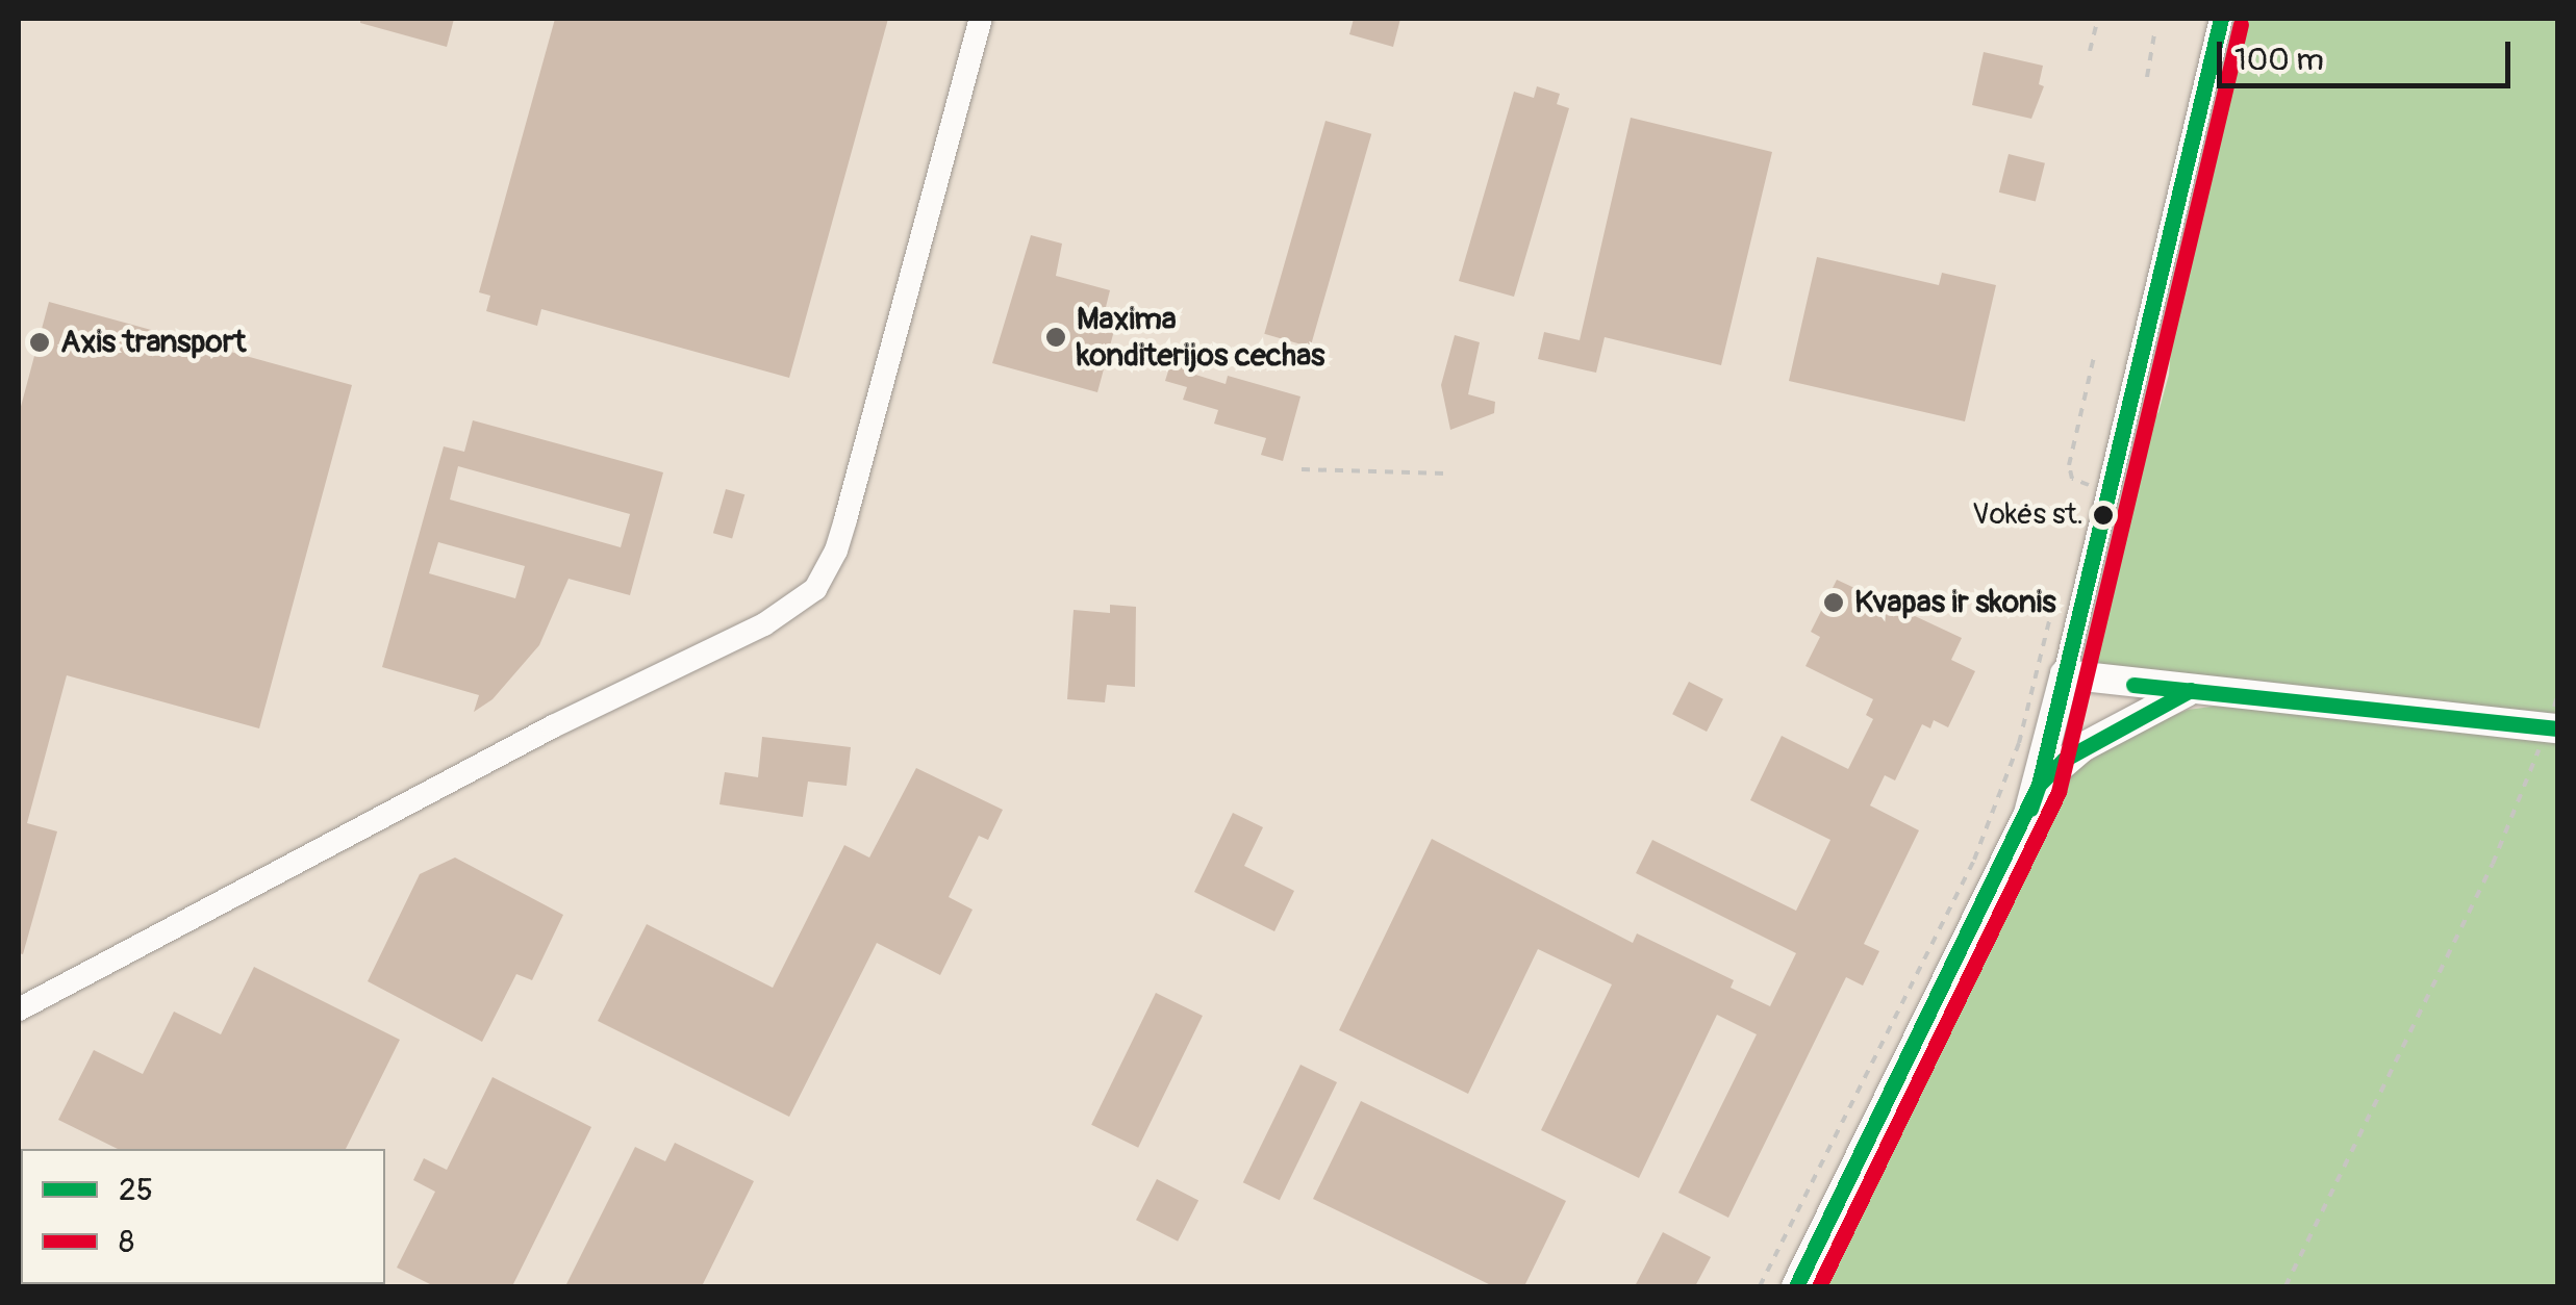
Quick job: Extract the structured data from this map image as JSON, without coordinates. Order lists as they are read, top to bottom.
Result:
{
  "places": [
    "Maxima konditerijos cechas",
    "Axis transport",
    "Vokės st.",
    "Kvapas ir skonis"
  ],
  "lines": ["transit line 25", "transit line 8"],
  "legend": ["25", "8"],
  "scale_bar": "100 m"
}
